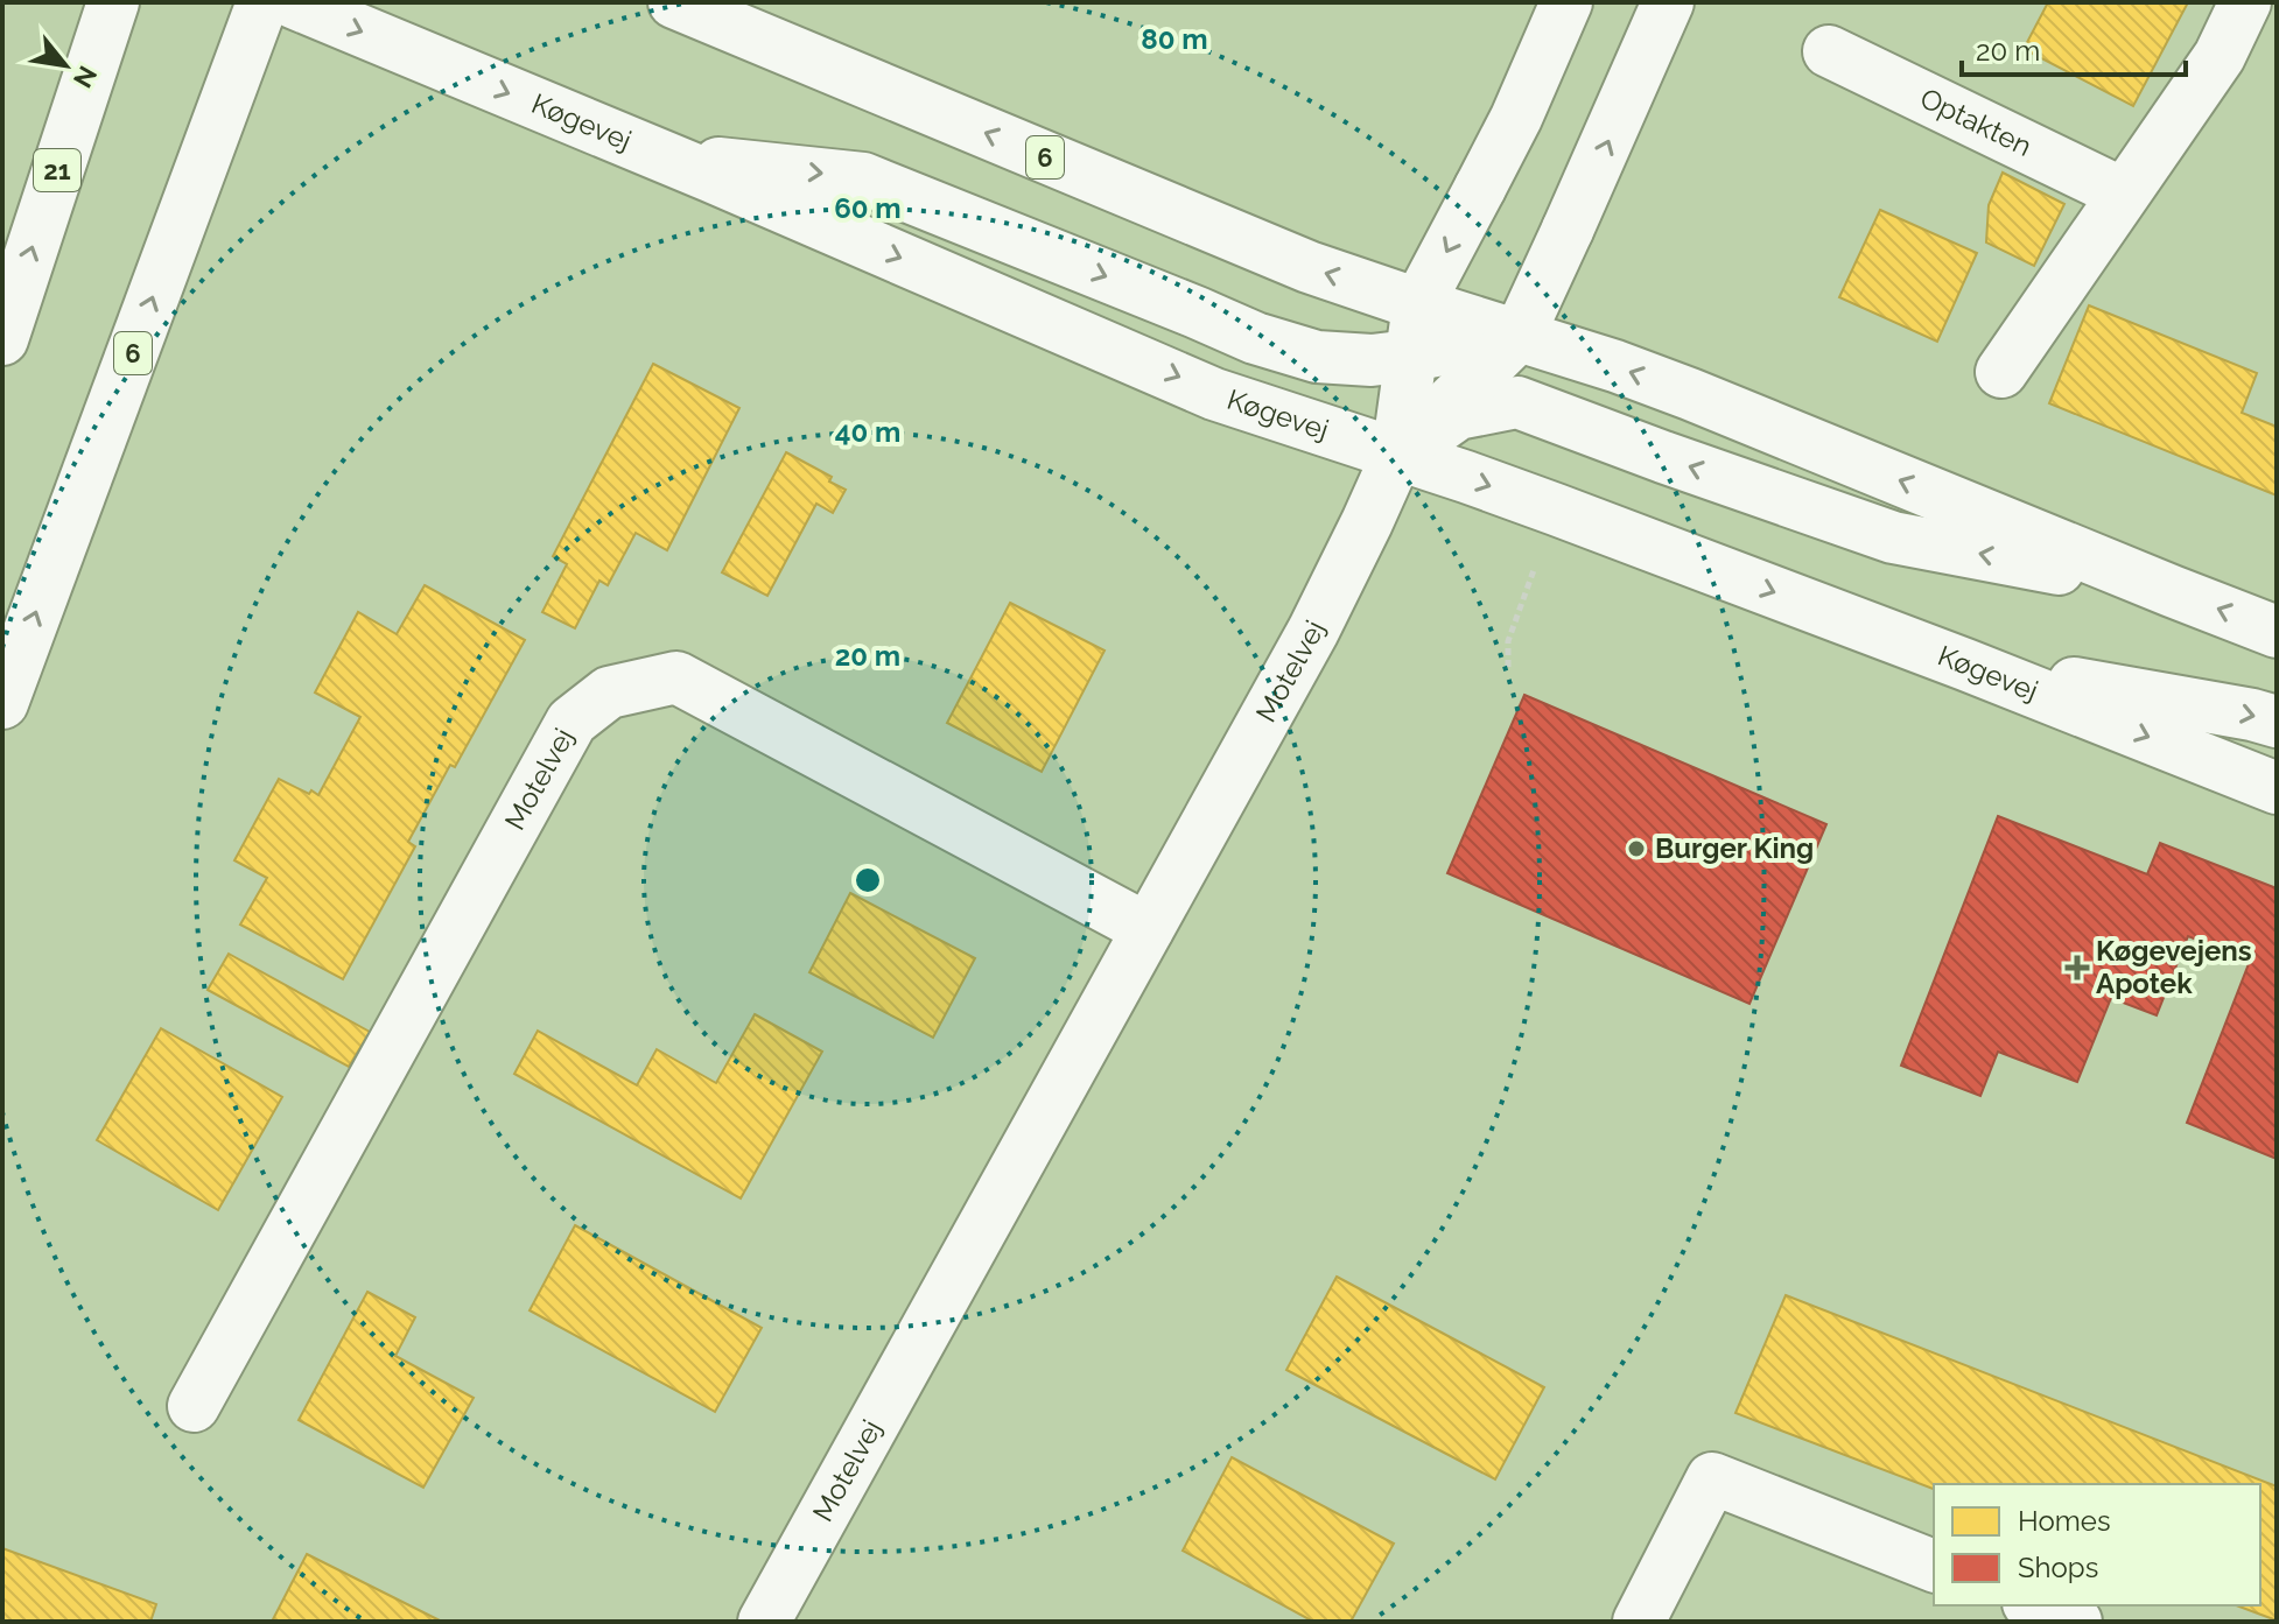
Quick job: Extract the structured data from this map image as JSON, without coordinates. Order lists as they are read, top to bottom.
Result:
{
  "streets": {
    "main road": [
      "Optakten",
      "Køgevej",
      "6",
      "21",
      "Motelvej"
    ]
  },
  "crossings": [
    ["Køgevej", "Motelvej"]
  ],
  "places": {
    "other": ["Burger King"],
    "health": ["Køgevejens Apotek"]
  },
  "legend": ["Homes", "Shops"],
  "scale_bar": "20 m",
  "north": "bottom right",
  "rings": [
    "80 m",
    "60 m",
    "40 m",
    "20 m"
  ]
}
